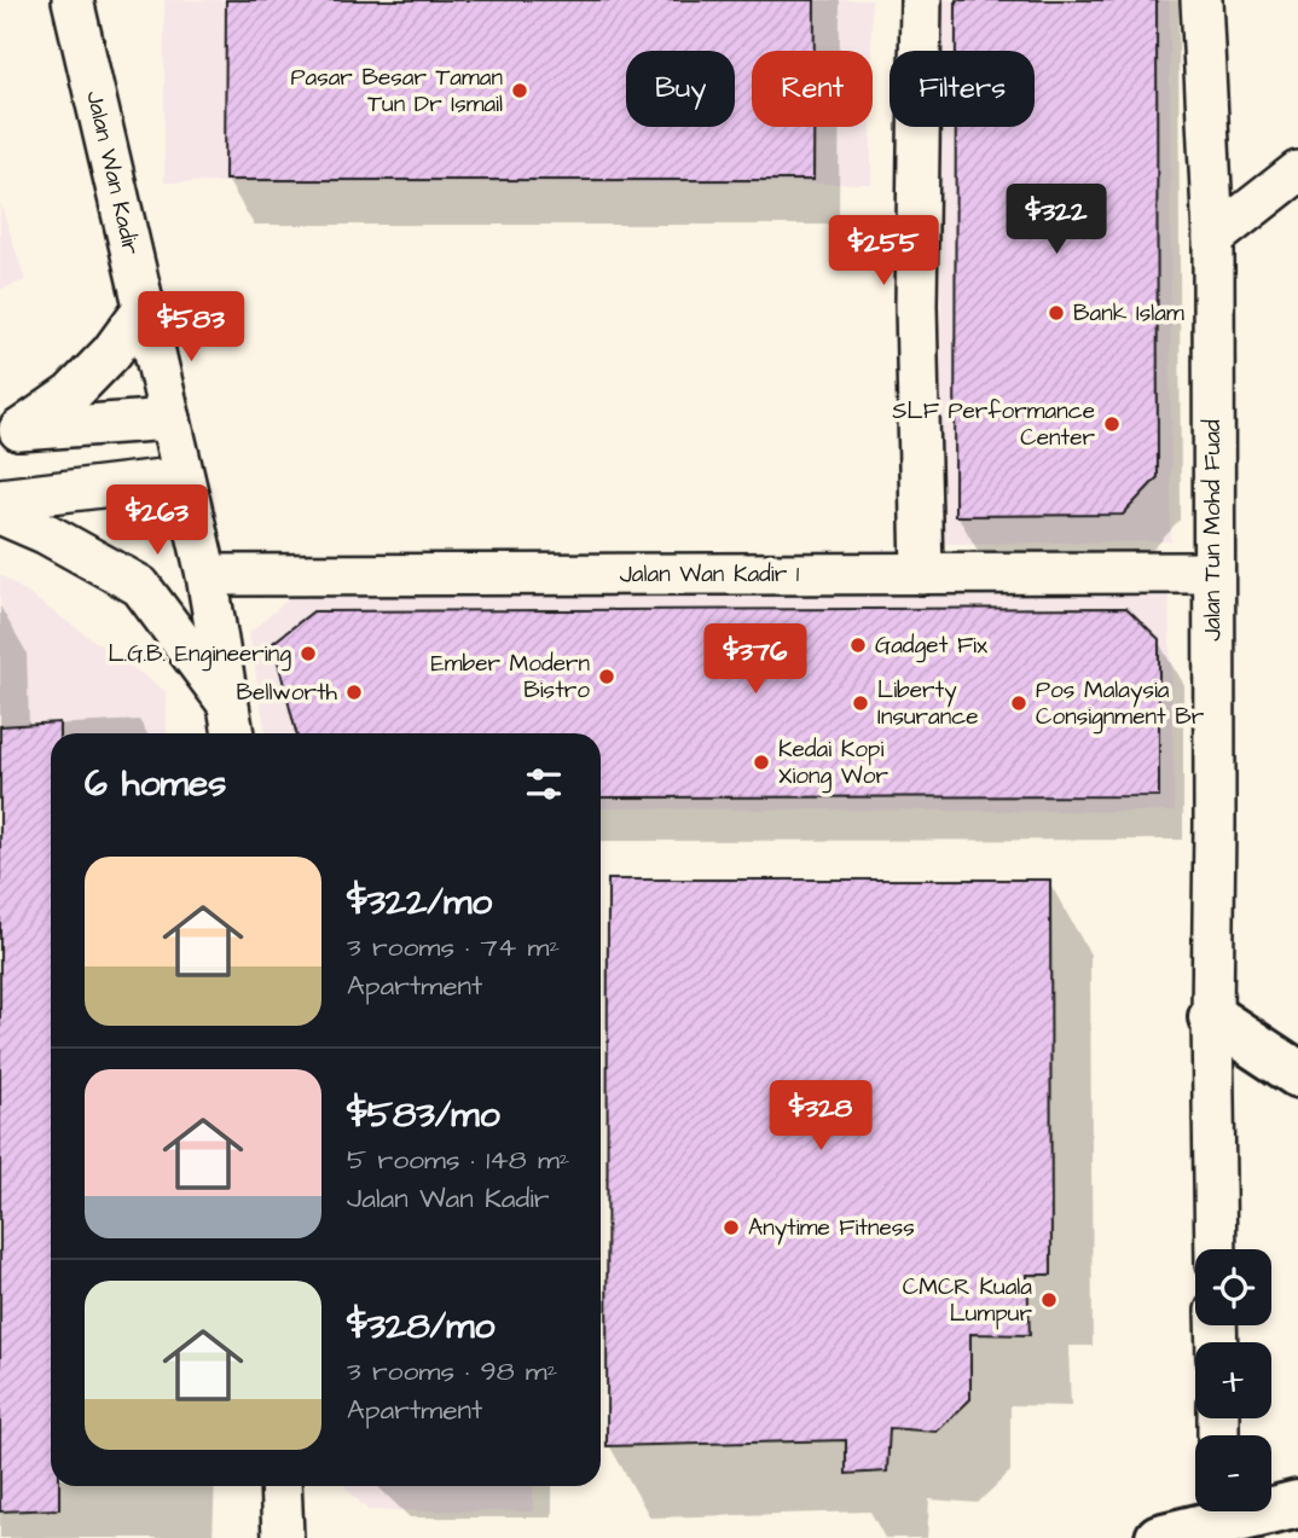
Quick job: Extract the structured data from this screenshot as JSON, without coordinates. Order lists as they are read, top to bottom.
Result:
{
  "streets": {
    "street": ["Jalan Wan Kadir", "Jalan Tun Mohd Fuad", "Jalan Wan Kadir 1"]
  },
  "crossings": [
    ["Jalan Wan Kadir", "Jalan Wan Kadir 1"],
    ["Jalan Tun Mohd Fuad", "Jalan Wan Kadir 1"]
  ],
  "places": [
    "Pasar Besar Taman Tun Dr Ismail",
    "Bank Islam",
    "SLF Performance Center",
    "Gadget Fix",
    "L.G.B. Engineering",
    "Ember Modern Bistro",
    "Bellworth",
    "Liberty Insurance",
    "Pos Malaysia Consignment Br",
    "Kedai Kopi Xiong Wor",
    "Anytime Fitness",
    "CMCR Kuala Lumpur"
  ],
  "page": {
    "chip": ["Buy", "Rent", "Filters"],
    "price": [
      "$322",
      "$255",
      "$583",
      "$263",
      "$376",
      "$328"
    ],
    "heading": "6 homes",
    "list": [
      {
        "name": "$322/mo",
        "note": "3 rooms · 74 m² · Apartment"
      },
      {
        "name": "$583/mo",
        "note": "5 rooms · 148 m² · Jalan Wan Kadir"
      },
      {
        "name": "$328/mo",
        "note": "3 rooms · 98 m² · Apartment"
      }
    ],
    "map_buttons": ["+", "−"]
  }
}
